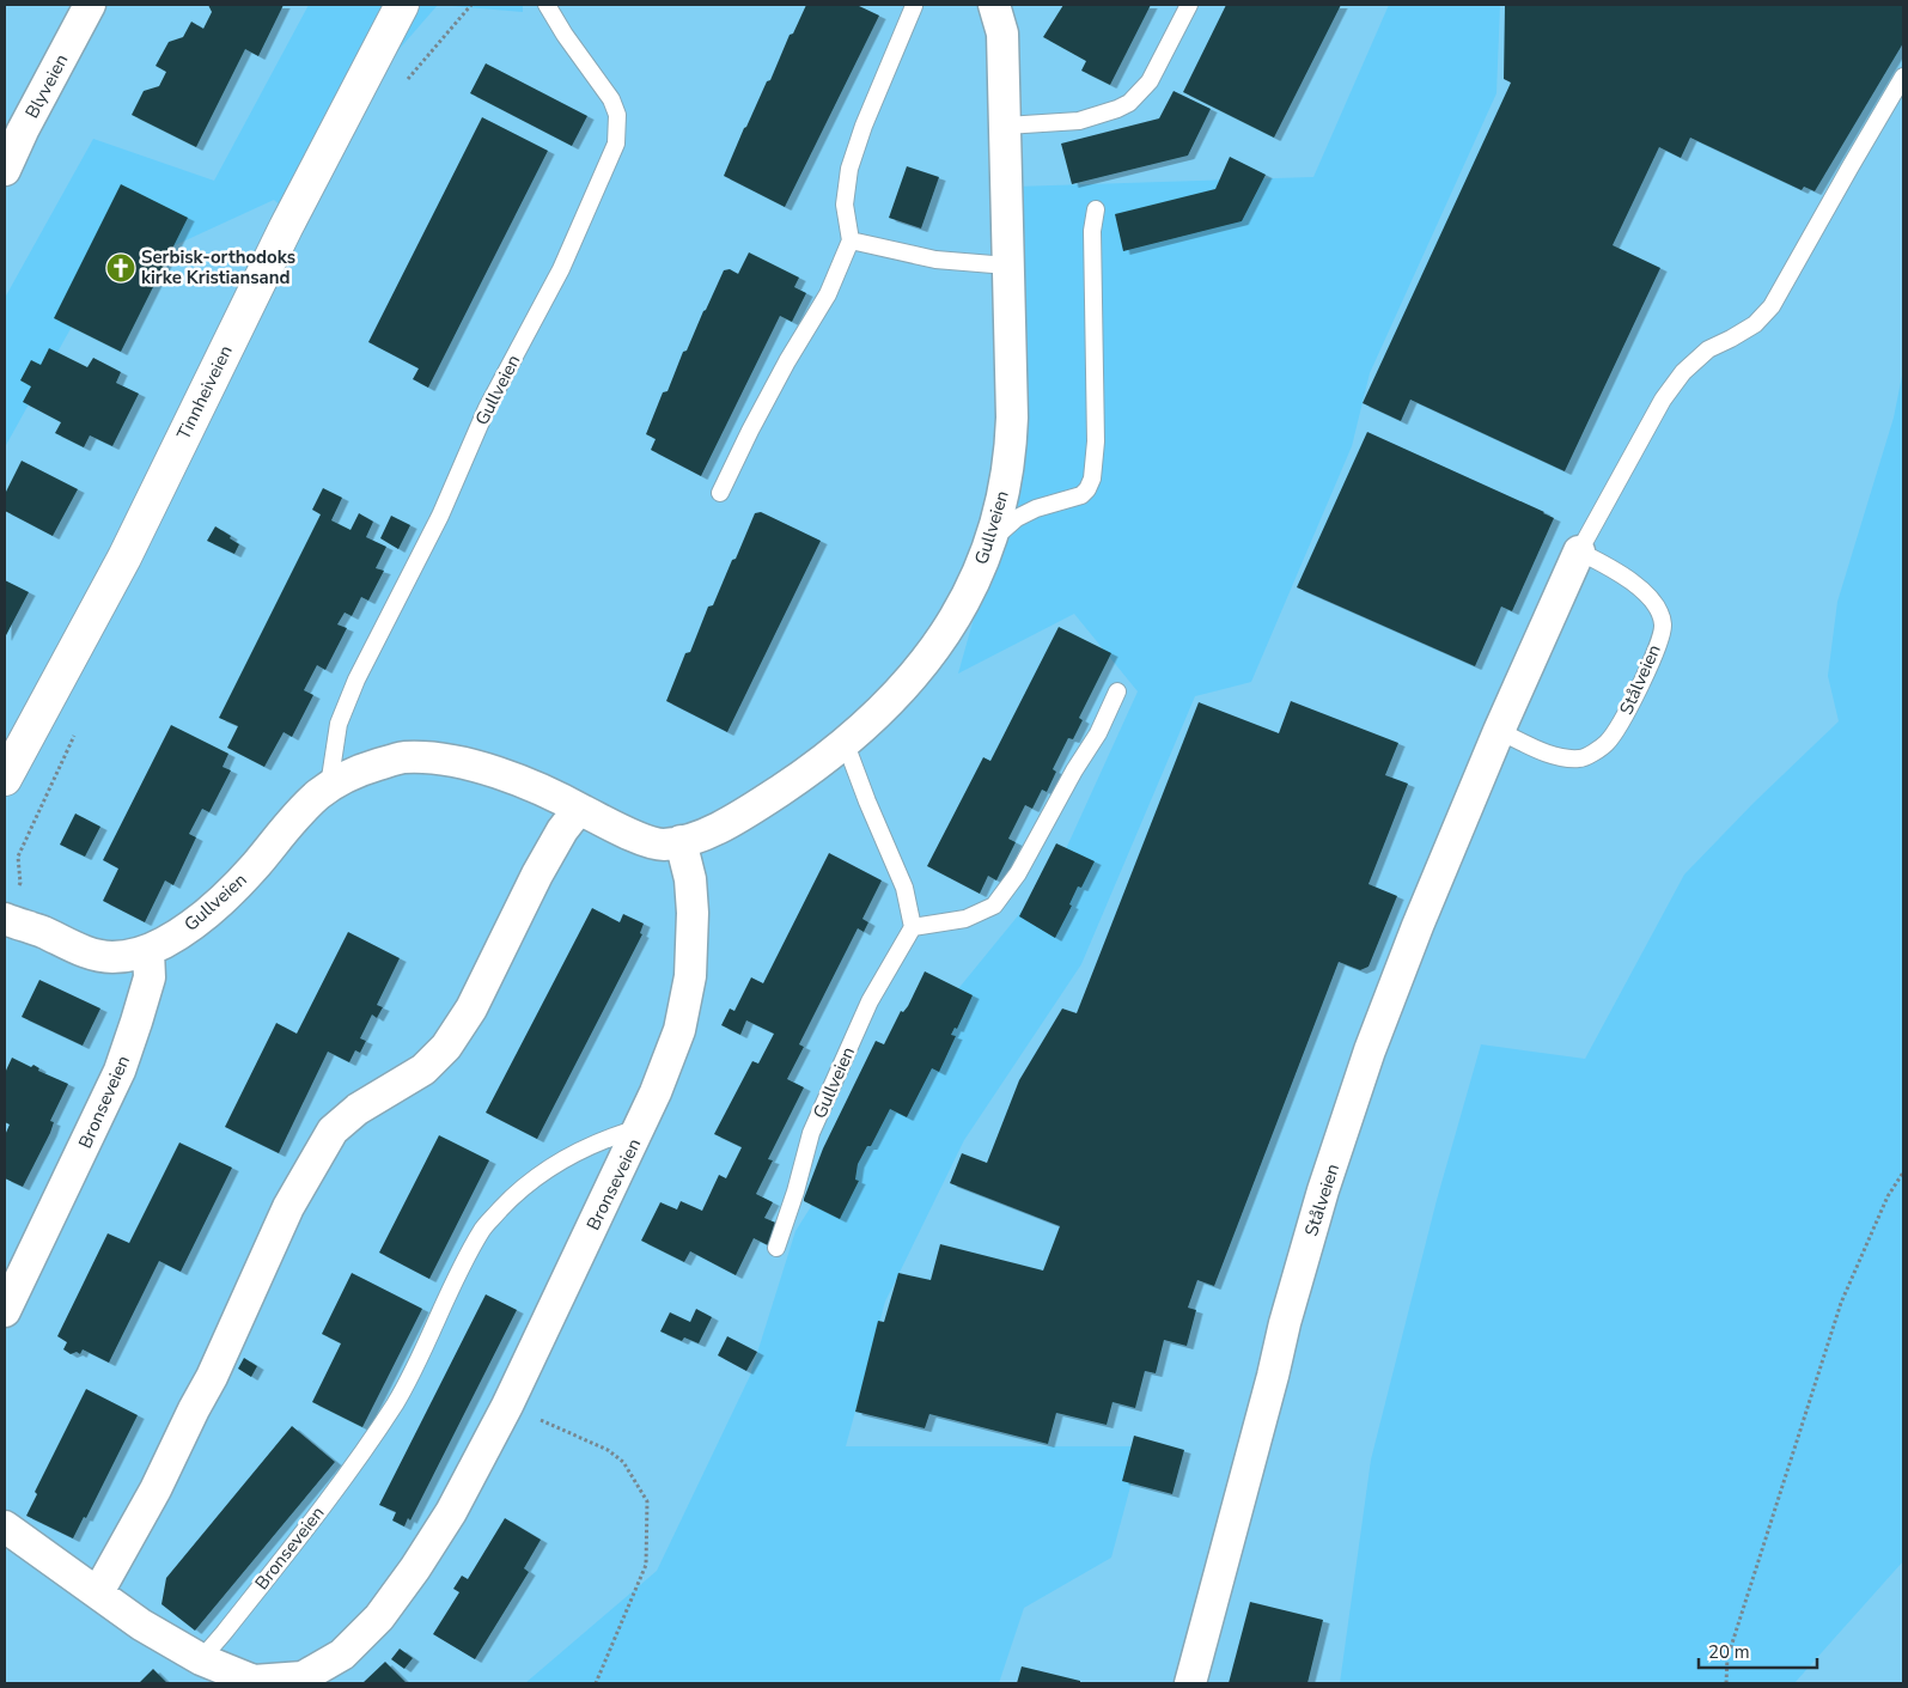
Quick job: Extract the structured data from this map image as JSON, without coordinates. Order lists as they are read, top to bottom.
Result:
{
  "streets": {
    "street": [
      "Blyveien",
      "Gullveien",
      "Tinnheiveien",
      "Stålveien",
      "Bronseveien"
    ]
  },
  "crossings": [
    ["Gullveien", "Bronseveien"]
  ],
  "places": {
    "church": ["Serbisk-orthodoks kirke Kristiansand"]
  },
  "scale_bar": "20 m"
}
